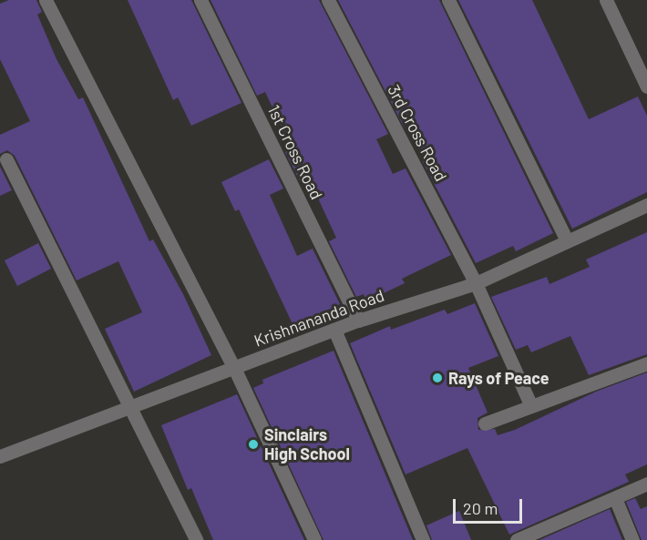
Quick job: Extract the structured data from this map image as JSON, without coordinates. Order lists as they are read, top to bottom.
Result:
{
  "streets": {
    "street": ["3rd Cross Road", "1st Cross Road", "Krishnananda Road"]
  },
  "crossings": [
    ["3rd Cross Road", "Krishnananda Road"],
    ["1st Cross Road", "Krishnananda Road"]
  ],
  "places": ["Rays of Peace", "Sinclairs High School"],
  "scale_bar": "20 m"
}
